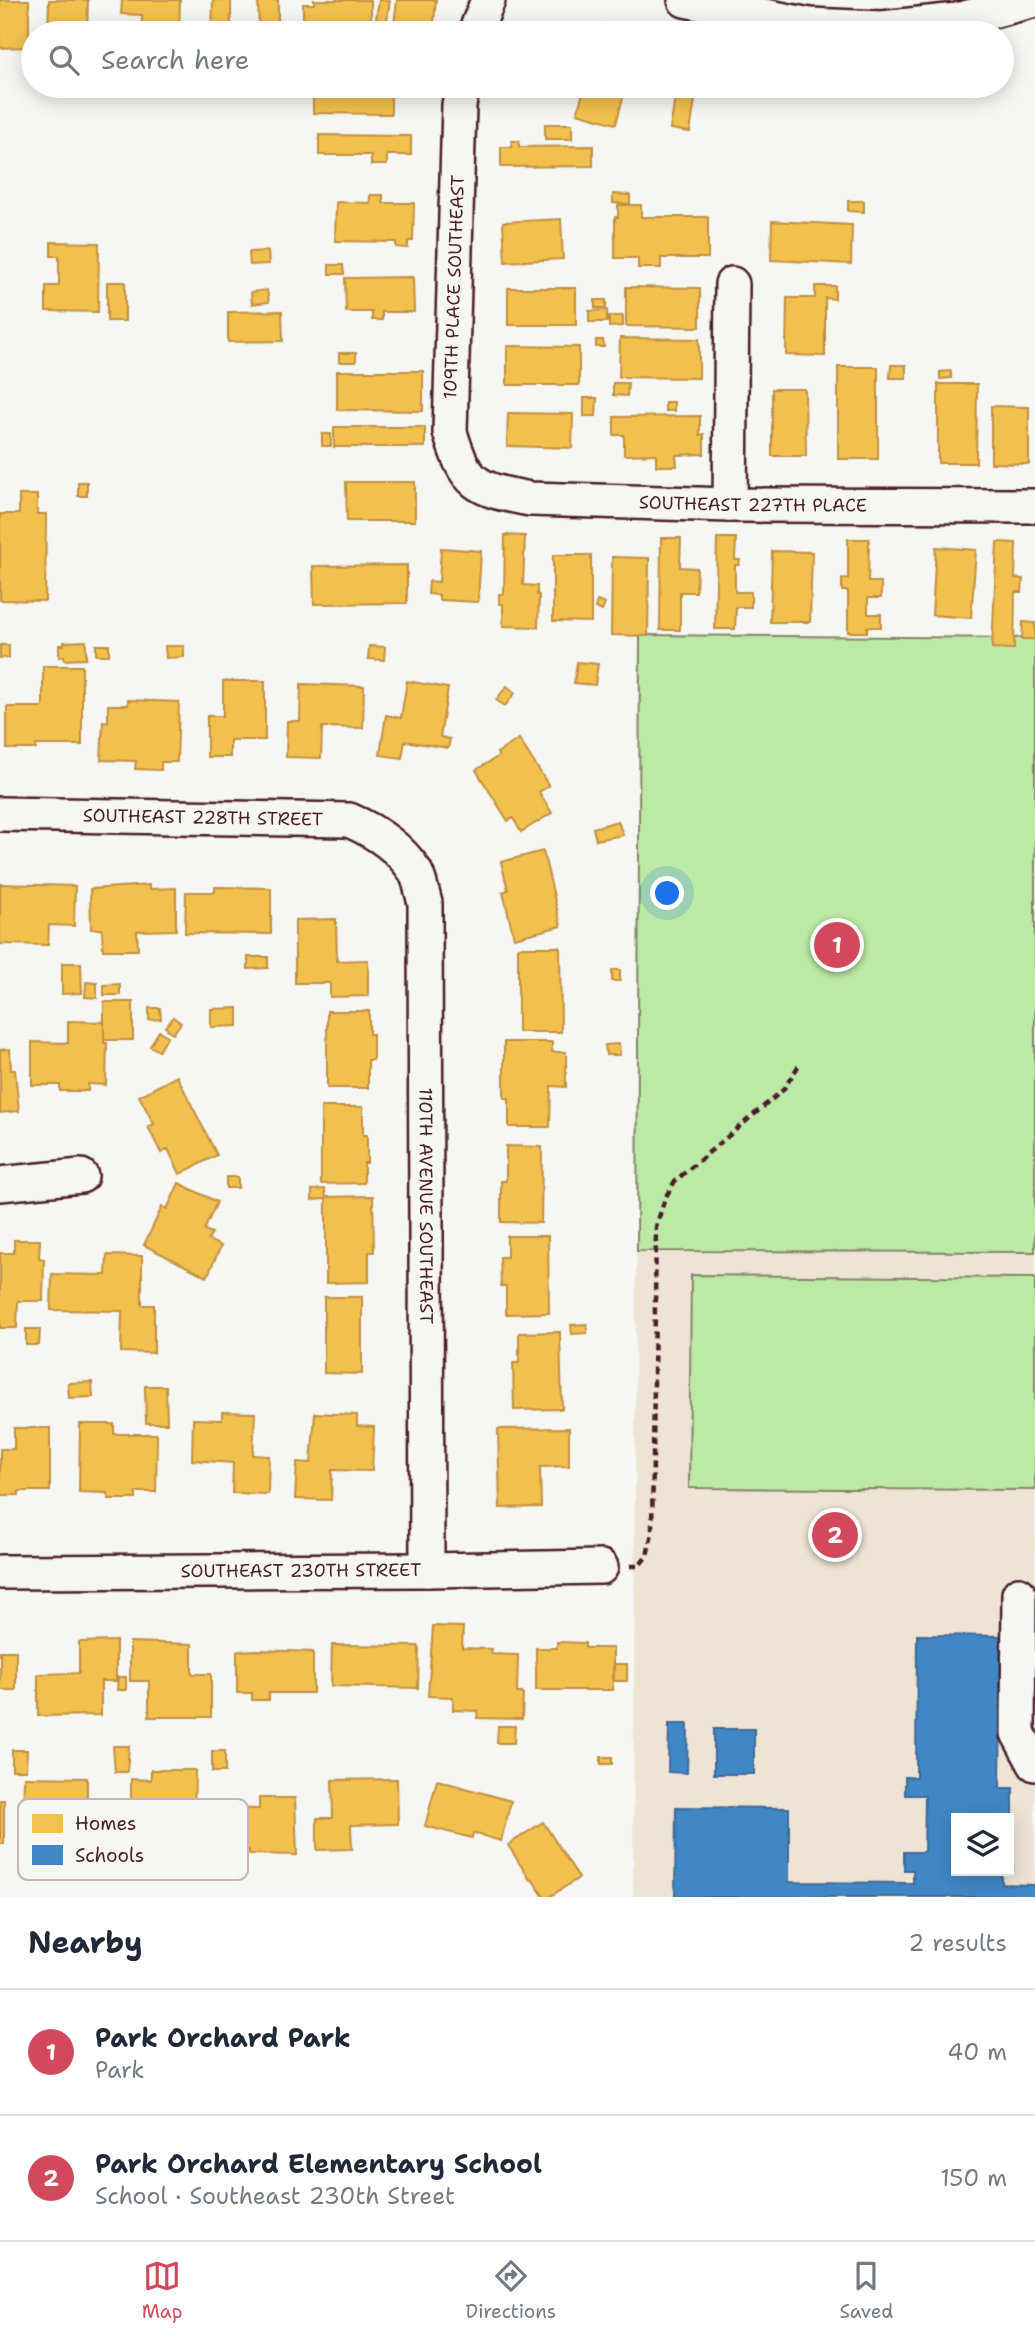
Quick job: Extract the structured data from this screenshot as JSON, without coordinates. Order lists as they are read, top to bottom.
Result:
{
  "streets": {
    "street": [
      "109TH PLACE SOUTHEAST",
      "SOUTHEAST 227TH PLACE",
      "SOUTHEAST 228TH STREET",
      "110TH AVENUE SOUTHEAST",
      "SOUTHEAST 230TH STREET"
    ]
  },
  "crossings": [
    ["109TH PLACE SOUTHEAST", "SOUTHEAST 227TH PLACE"],
    ["SOUTHEAST 228TH STREET", "110TH AVENUE SOUTHEAST"],
    ["110TH AVENUE SOUTHEAST", "SOUTHEAST 230TH STREET"]
  ],
  "legend": ["Homes", "Schools"],
  "page": {
    "search": "Search here",
    "pins": ["1", "2"],
    "heading": ["Nearby", "2 results"],
    "list": [
      {
        "mark": "1",
        "name": "Park Orchard Park",
        "note": "Park",
        "value": "40 m"
      },
      {
        "mark": "2",
        "name": "Park Orchard Elementary School",
        "note": "School · Southeast 230th Street",
        "value": "150 m"
      }
    ],
    "nav": ["Map", "Directions", "Saved"]
  }
}
